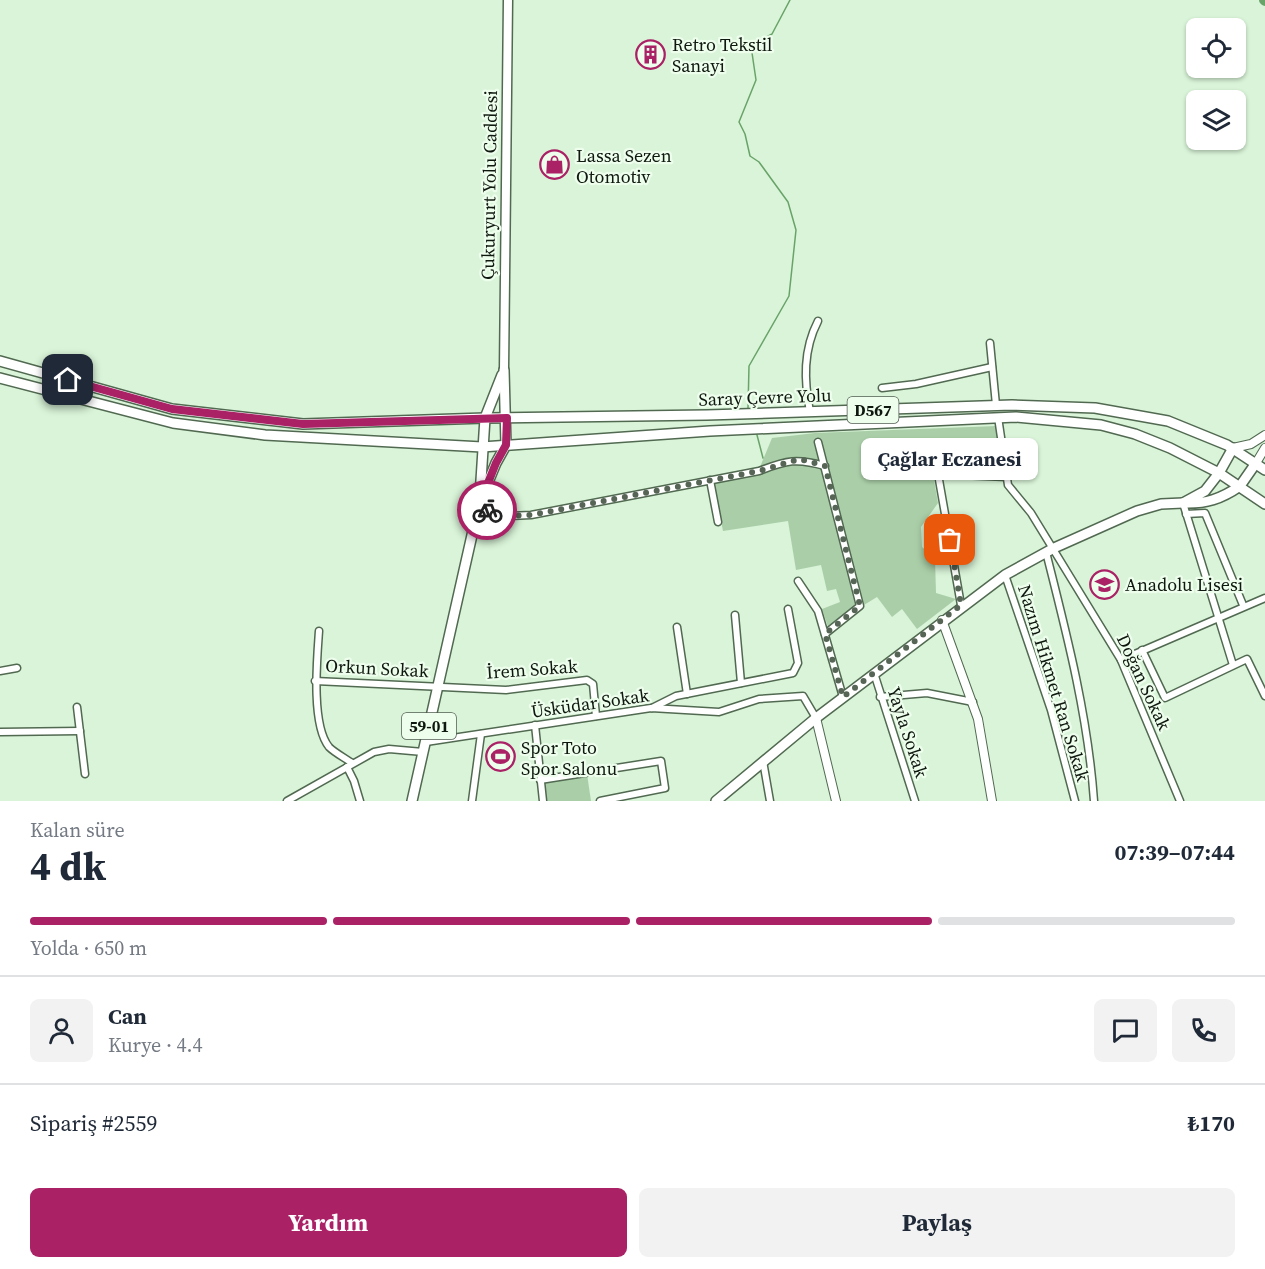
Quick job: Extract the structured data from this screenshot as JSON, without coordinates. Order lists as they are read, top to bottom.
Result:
{
  "streets": {
    "main road": [
      "Çukuryurt Yolu Caddesi",
      "Saray Çevre Yolu",
      "D567",
      "59-01"
    ],
    "street": [
      "Orkun Sokak",
      "İrem Sokak",
      "Doğan Sokak",
      "Nazım Hikmet Ran Sokak",
      "Üsküdar Sokak",
      "Yayla Sokak"
    ]
  },
  "crossings": [
    ["Saray Çevre Yolu", "D567"],
    ["Saray Çevre Yolu", "59-01"],
    ["D567", "59-01"],
    ["Orkun Sokak", "İrem Sokak"],
    ["Orkun Sokak", "59-01"],
    ["İrem Sokak", "Üsküdar Sokak"],
    ["İrem Sokak", "59-01"],
    ["Üsküdar Sokak", "59-01"]
  ],
  "places": {
    "building": ["Retro Tekstil Sanayi"],
    "shop": ["Lassa Sezen Otomotiv"],
    "other": ["Çağlar Eczanesi"],
    "school or university": ["Anadolu Lisesi"],
    "sports": ["Spor Toto Spor Salonu"]
  },
  "page": {
    "bubble": "Çağlar Eczanesi",
    "heading": ["4 dk", "Kalan süre", "07:39–07:44"],
    "panel": [
      "Can",
      "Kurye · 4.4",
      "Sipariş #2559",
      "₺170"
    ],
    "bar": "Yolda · 650 m",
    "buttons": ["Yardım", "Paylaş"]
  }
}
